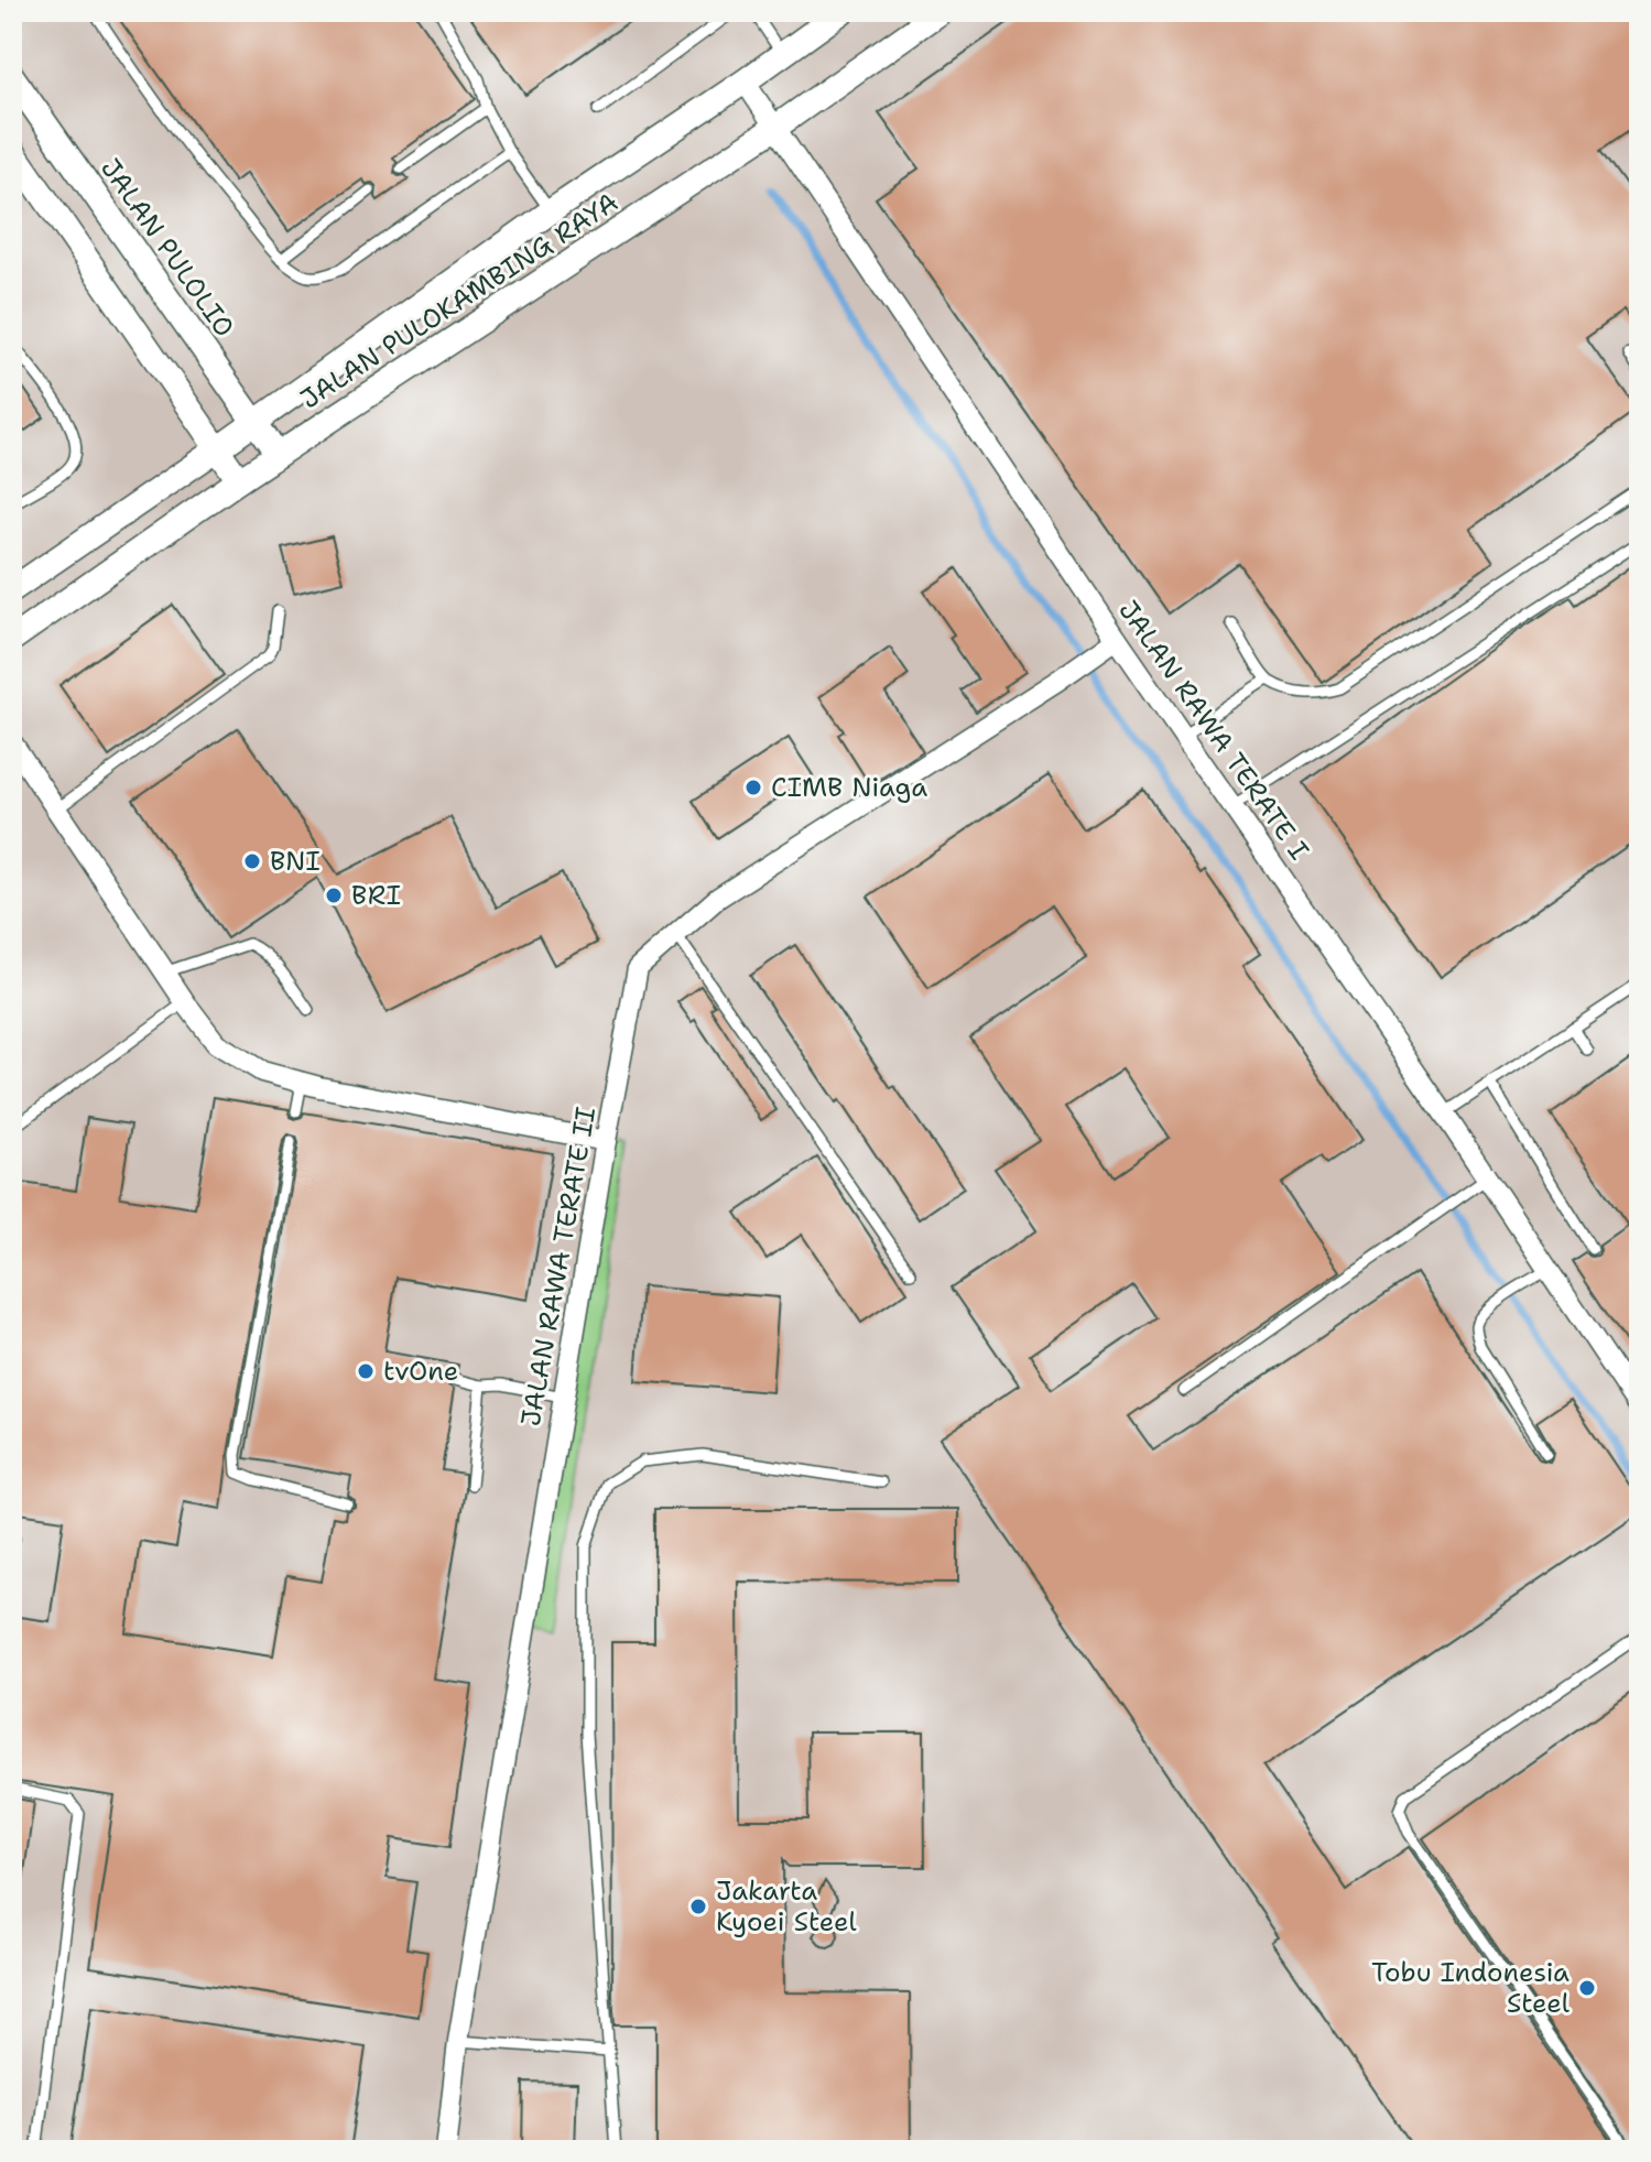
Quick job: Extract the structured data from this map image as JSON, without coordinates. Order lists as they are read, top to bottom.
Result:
{
  "streets": {
    "street": [
      "JALAN PULOLIO",
      "JALAN PULOKAMBING RAYA",
      "JALAN RAWA TERATE I",
      "JALAN RAWA TERATE II"
    ]
  },
  "crossings": [
    ["JALAN PULOLIO", "JALAN PULOKAMBING RAYA"],
    ["JALAN PULOKAMBING RAYA", "JALAN RAWA TERATE I"],
    ["JALAN RAWA TERATE I", "JALAN RAWA TERATE II"]
  ],
  "places": [
    "CIMB Niaga",
    "BNI",
    "BRI",
    "tvOne",
    "Jakarta Kyoei Steel",
    "Tobu Indonesia Steel"
  ]
}
